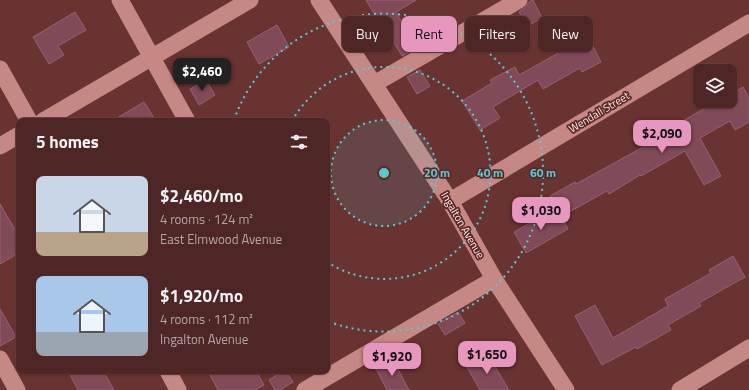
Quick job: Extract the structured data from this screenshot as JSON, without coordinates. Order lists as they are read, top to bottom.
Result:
{
  "streets": {
    "street": ["Wendall Street", "Ingalton Avenue"]
  },
  "crossings": [
    ["Wendall Street", "Ingalton Avenue"]
  ],
  "page": {
    "chip": [
      "Buy",
      "Rent",
      "Filters",
      "New"
    ],
    "price": [
      "$2,460",
      "$2,090",
      "$1,030",
      "$1,650",
      "$1,920"
    ],
    "heading": "5 homes",
    "list": [
      {
        "name": "$2,460/mo",
        "note": "4 rooms · 124 m² · East Elmwood Avenue"
      },
      {
        "name": "$1,920/mo",
        "note": "4 rooms · 112 m² · Ingalton Avenue"
      }
    ]
  },
  "rings": ["20 m", "40 m", "60 m"]
}
